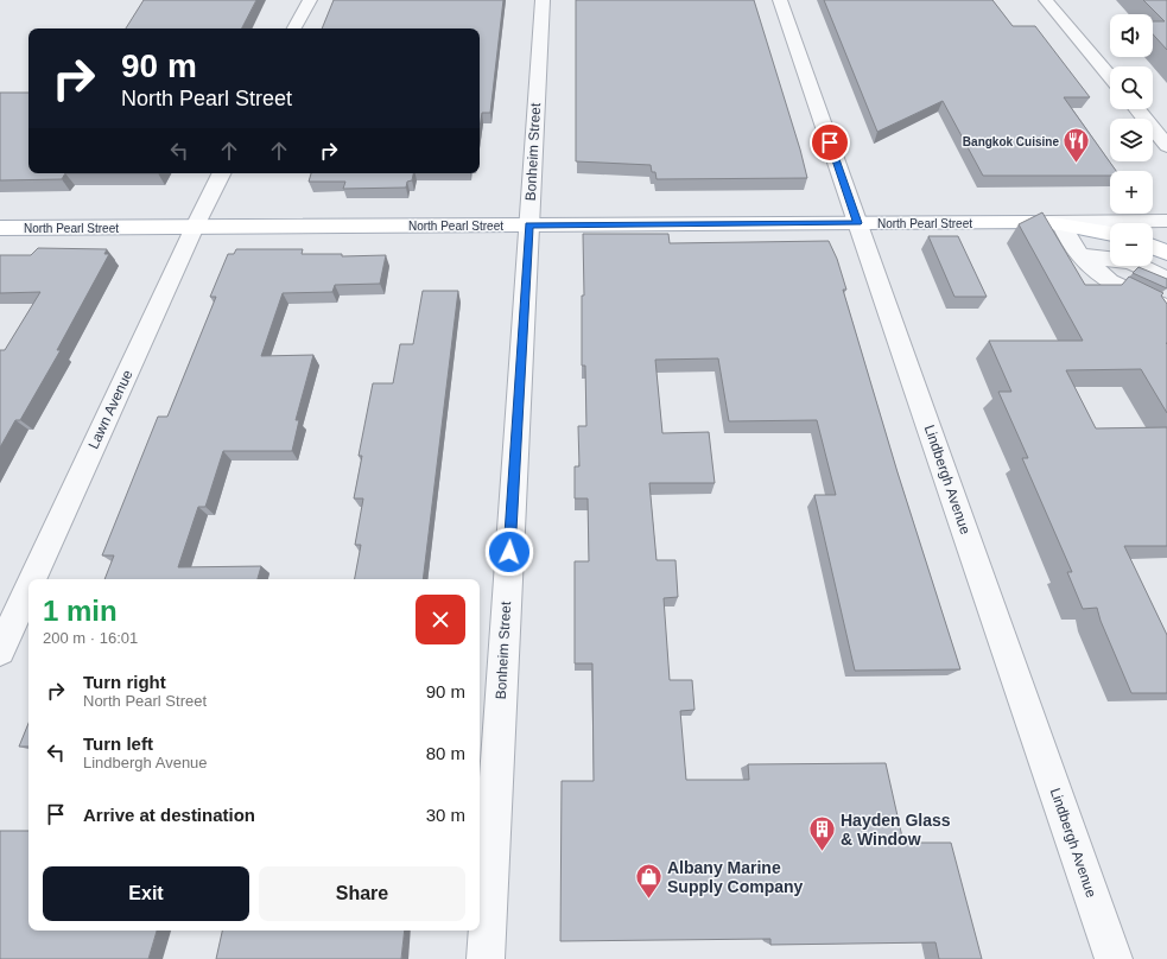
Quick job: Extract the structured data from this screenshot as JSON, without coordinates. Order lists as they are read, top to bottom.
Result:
{
  "streets": {
    "main road": ["North Pearl Street"],
    "street": ["Bonheim Street", "Lawn Avenue", "Lindbergh Avenue"]
  },
  "crossings": [
    ["Bonheim Street", "North Pearl Street"],
    ["North Pearl Street", "Lawn Avenue"],
    ["North Pearl Street", "Lindbergh Avenue"]
  ],
  "places": {
    "restaurant": ["Bangkok Cuisine"],
    "building": ["Hayden Glass & Window"],
    "shop": ["Albany Marine Supply Company"]
  },
  "page": {
    "map_buttons": ["+", "−"],
    "turn": ["90 m", "North Pearl Street"],
    "heading": ["1 min", "200 m · 16:01"],
    "list": [
      {
        "name": "Turn right",
        "note": "North Pearl Street",
        "value": "90 m"
      },
      {
        "name": "Turn left",
        "note": "Lindbergh Avenue",
        "value": "80 m"
      },
      {
        "name": "Arrive at destination",
        "value": "30 m"
      }
    ],
    "buttons": ["Exit", "Share"]
  }
}
